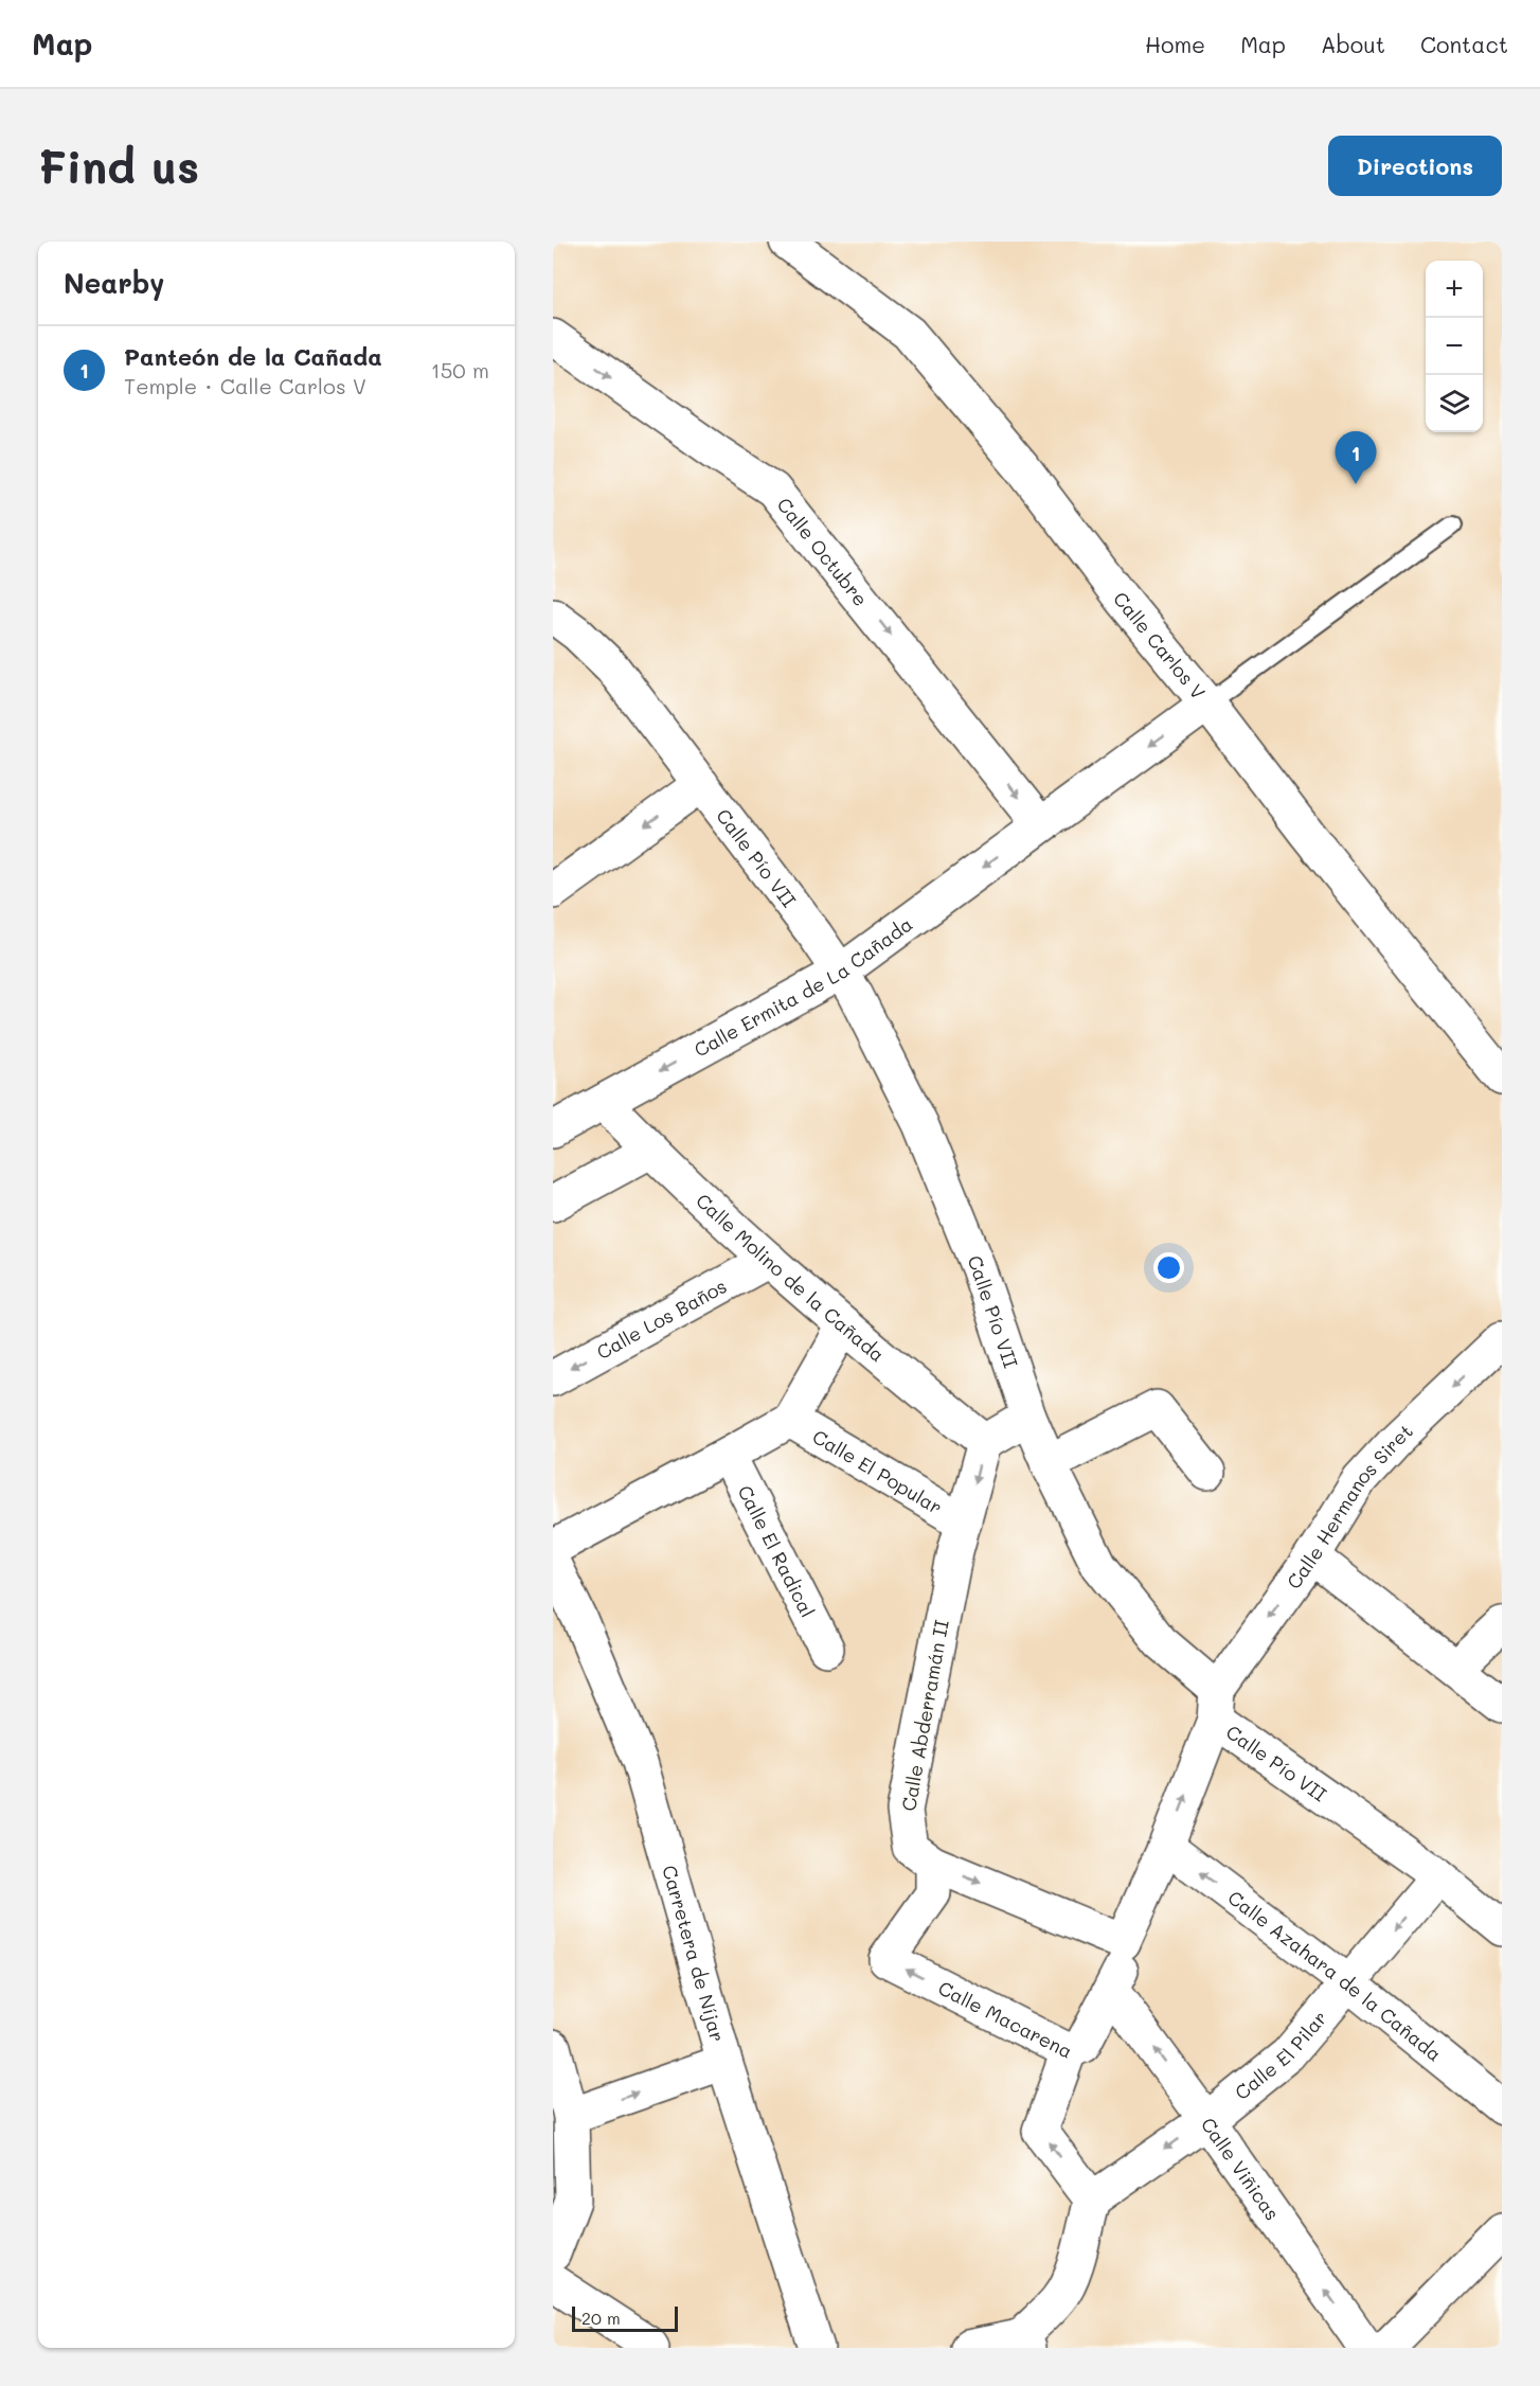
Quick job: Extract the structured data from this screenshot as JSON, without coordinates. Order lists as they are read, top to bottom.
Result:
{
  "streets": {
    "street": [
      "Calle Octubre",
      "Calle Carlos V",
      "Calle Pío VII",
      "Calle Ermita de La Cañada",
      "Calle Molino de la Cañada",
      "Calle Los Baños",
      "Calle El Popular",
      "Calle Hermanos Siret",
      "Calle El Radical",
      "Calle Abderramán II",
      "Carretera de Níjar",
      "Calle Azahara de la Cañada",
      "Calle Macarena",
      "Calle El Pilar",
      "Calle Viñicas"
    ]
  },
  "crossings": [
    ["Calle Octubre", "Calle Ermita de La Cañada"],
    ["Calle Carlos V", "Calle Ermita de La Cañada"],
    ["Calle Pío VII", "Calle Ermita de La Cañada"],
    ["Calle Pío VII", "Calle Hermanos Siret"],
    ["Calle Pío VII", "Calle El Pilar"],
    ["Calle Ermita de La Cañada", "Calle Molino de la Cañada"],
    ["Calle Molino de la Cañada", "Calle Los Baños"],
    ["Calle Molino de la Cañada", "Calle Abderramán II"],
    ["Calle El Popular", "Calle Abderramán II"],
    ["Calle Hermanos Siret", "Calle Abderramán II"],
    ["Calle Hermanos Siret", "Calle Azahara de la Cañada"],
    ["Calle Hermanos Siret", "Calle Macarena"],
    ["Calle Hermanos Siret", "Calle Viñicas"],
    ["Calle Abderramán II", "Calle Macarena"],
    ["Calle Azahara de la Cañada", "Calle El Pilar"],
    ["Calle Macarena", "Calle El Pilar"],
    ["Calle El Pilar", "Calle Viñicas"]
  ],
  "one_way": [
    "Calle Octubre",
    "Calle Ermita de La Cañada",
    "Calle Abderramán II",
    "Calle Azahara de la Cañada",
    "Calle El Pilar",
    "Calle Viñicas"
  ],
  "scale_bar": "20 m",
  "page": {
    "header": "Map",
    "nav": [
      "Home",
      "Map",
      "About",
      "Contact"
    ],
    "buttons": "Directions",
    "title": "Find us",
    "heading": "Nearby",
    "map_buttons": ["+", "−"],
    "list": [
      {
        "mark": "1",
        "name": "Panteón de la Cañada",
        "note": "Temple · Calle Carlos V",
        "value": "150 m"
      }
    ],
    "pins": "1",
    "scale": "20 m"
  }
}
